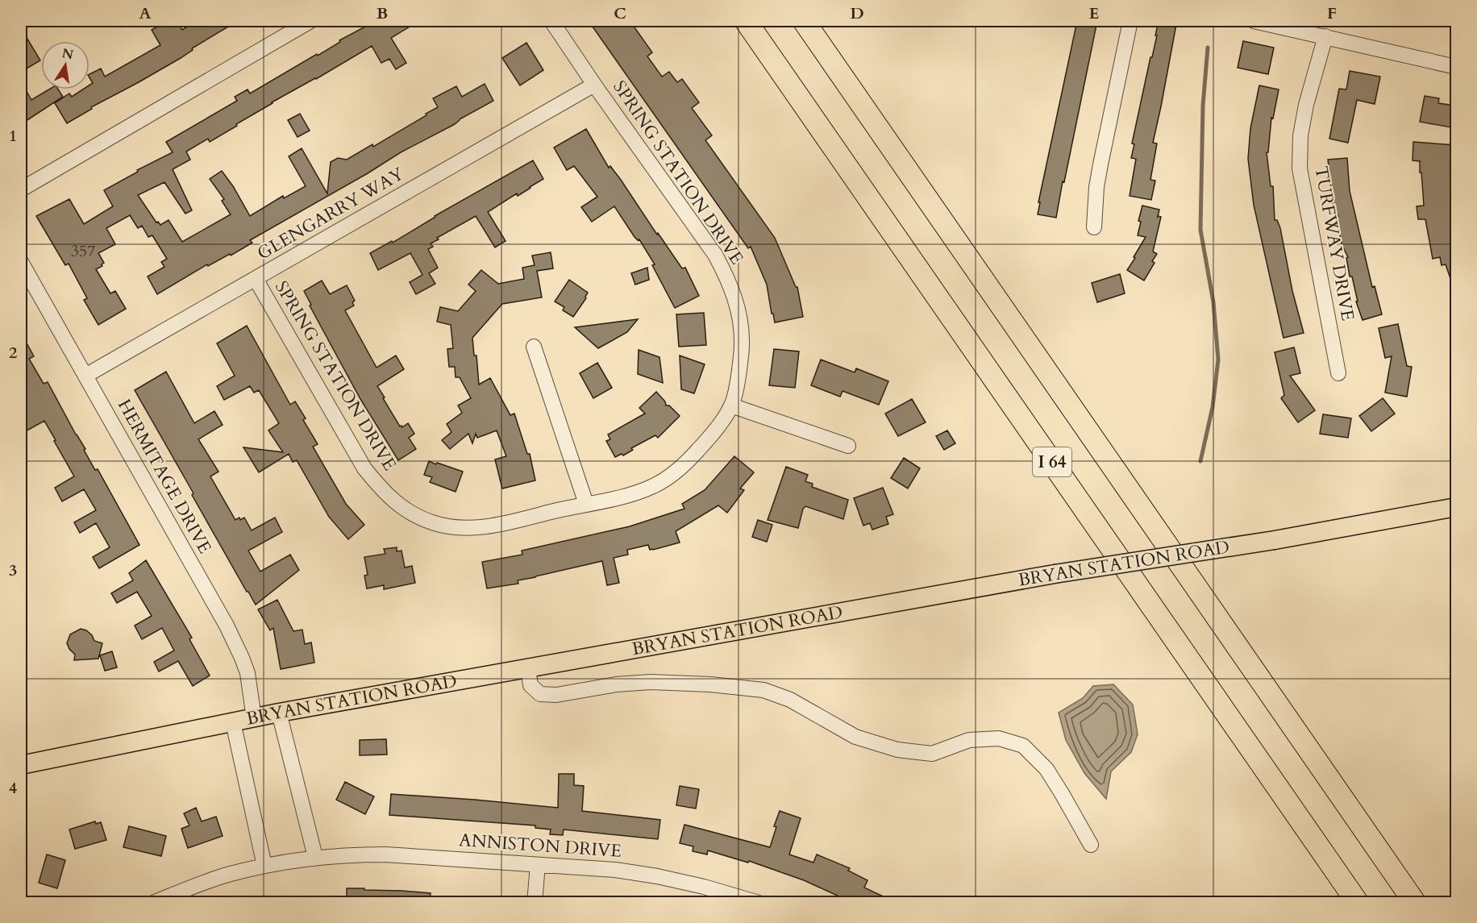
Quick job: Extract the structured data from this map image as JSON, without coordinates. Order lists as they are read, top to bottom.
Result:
{
  "streets": {
    "highway": ["I 64"],
    "main road": ["BRYAN STATION ROAD"],
    "street": [
      "SPRING STATION DRIVE",
      "GLENGARRY WAY",
      "TURFWAY DRIVE",
      "HERMITAGE DRIVE",
      "ANNISTON DRIVE"
    ]
  },
  "crossings": [
    ["SPRING STATION DRIVE", "GLENGARRY WAY"],
    ["GLENGARRY WAY", "HERMITAGE DRIVE"],
    ["HERMITAGE DRIVE", "BRYAN STATION ROAD"]
  ],
  "house_numbers": ["357"],
  "north": "top",
  "grid": {
    "columns": [
      "A",
      "B",
      "C",
      "D",
      "E",
      "F"
    ],
    "rows": [
      "1",
      "2",
      "3",
      "4"
    ]
  }
}
